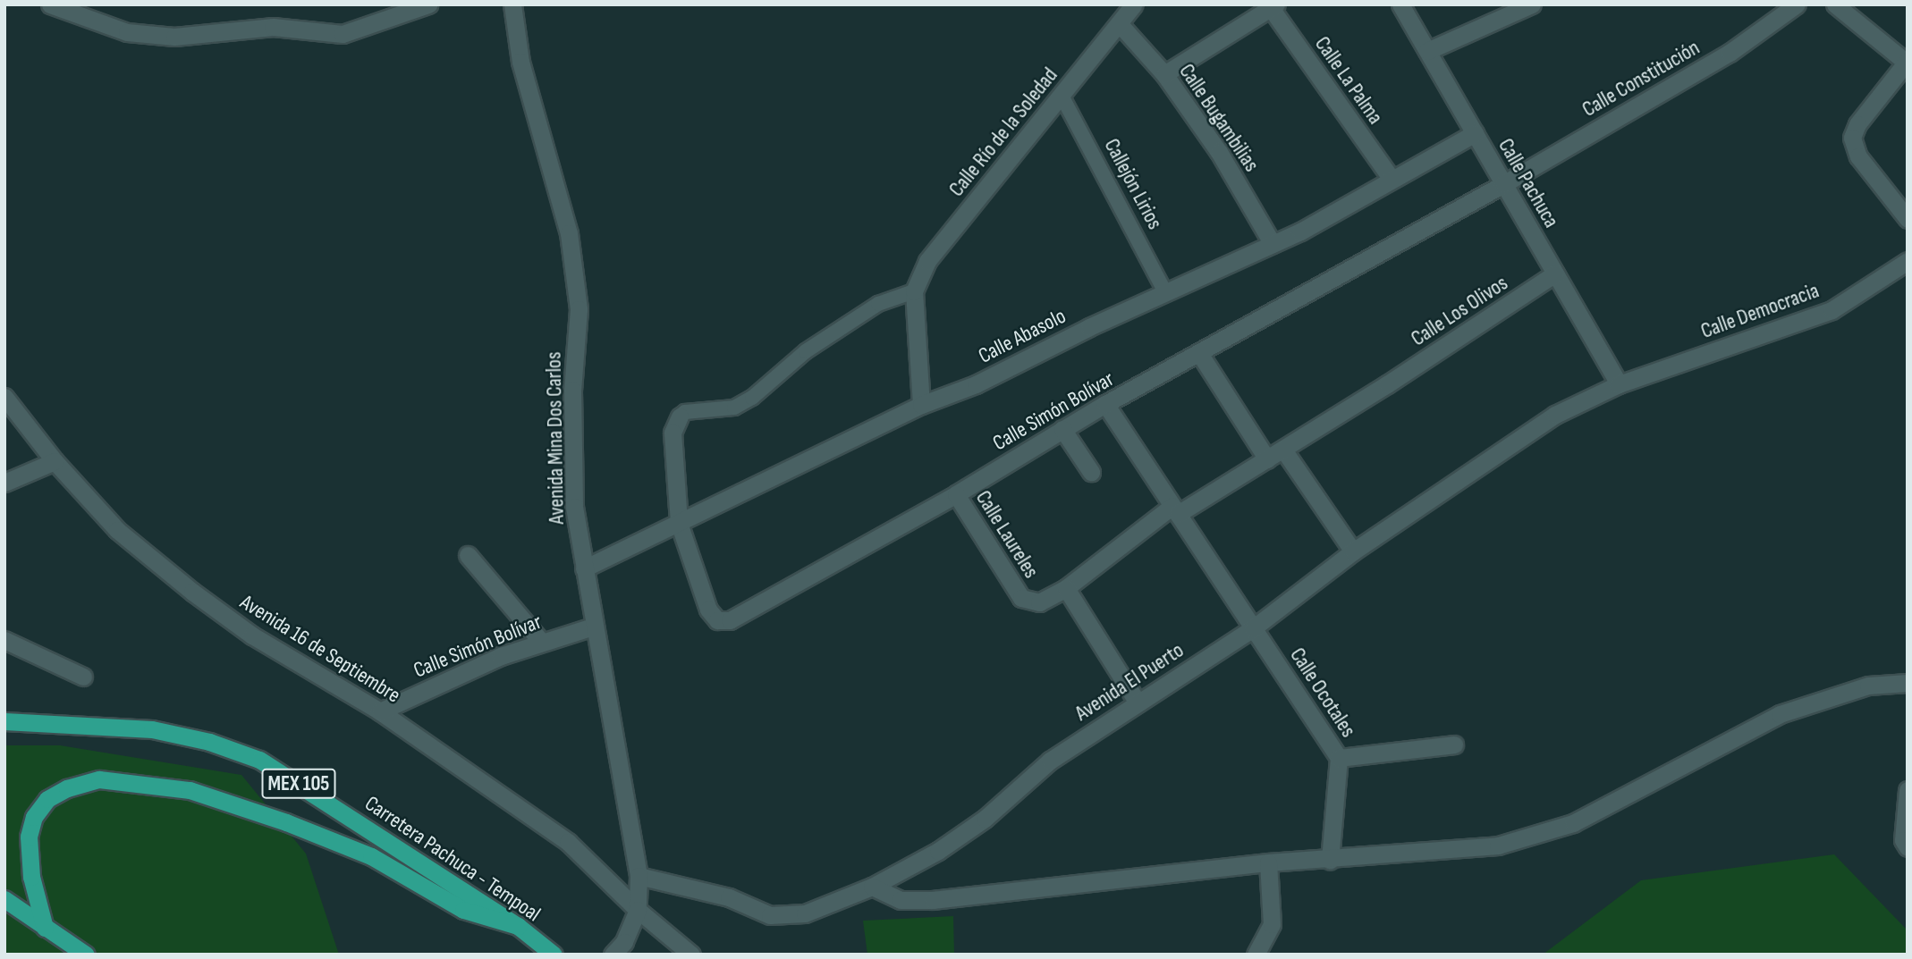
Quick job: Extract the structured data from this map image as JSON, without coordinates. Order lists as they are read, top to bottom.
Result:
{
  "streets": {
    "main road": ["MEX 105", "Carretera Pachuca - Tempoal"],
    "street": [
      "Calle Constitución",
      "Calle La Palma",
      "Calle Bugambilias",
      "Calle Río de la Soledad",
      "Calle Pachuca",
      "Callejón Lirios",
      "Calle Los Olivos",
      "Calle Democracia",
      "Calle Abasolo",
      "Calle Simón Bolívar",
      "Avenida Mina Dos Carlos",
      "Calle Laureles",
      "Avenida 16 de Septiembre",
      "Avenida El Puerto",
      "Calle Ocotales"
    ]
  },
  "crossings": [
    ["Calle Constitución", "Calle Pachuca"],
    ["Calle Constitución", "Calle Simón Bolívar"],
    ["Calle La Palma", "Calle Abasolo"],
    ["Calle Bugambilias", "Calle Río de la Soledad"],
    ["Calle Bugambilias", "Calle Abasolo"],
    ["Calle Río de la Soledad", "Callejón Lirios"],
    ["Calle Pachuca", "Calle Los Olivos"],
    ["Calle Pachuca", "Calle Democracia"],
    ["Calle Pachuca", "Calle Abasolo"],
    ["Calle Pachuca", "Calle Simón Bolívar"],
    ["Calle Pachuca", "Avenida El Puerto"],
    ["Callejón Lirios", "Calle Abasolo"],
    ["Calle Democracia", "Avenida El Puerto"],
    ["Calle Abasolo", "Calle Simón Bolívar"],
    ["Calle Abasolo", "Avenida Mina Dos Carlos"],
    ["Calle Simón Bolívar", "Avenida Mina Dos Carlos"],
    ["Calle Simón Bolívar", "Calle Laureles"],
    ["Calle Simón Bolívar", "Avenida 16 de Septiembre"],
    ["Avenida Mina Dos Carlos", "Avenida 16 de Septiembre"],
    ["Avenida Mina Dos Carlos", "Avenida El Puerto"],
    ["Avenida El Puerto", "Calle Ocotales"]
  ]
}
